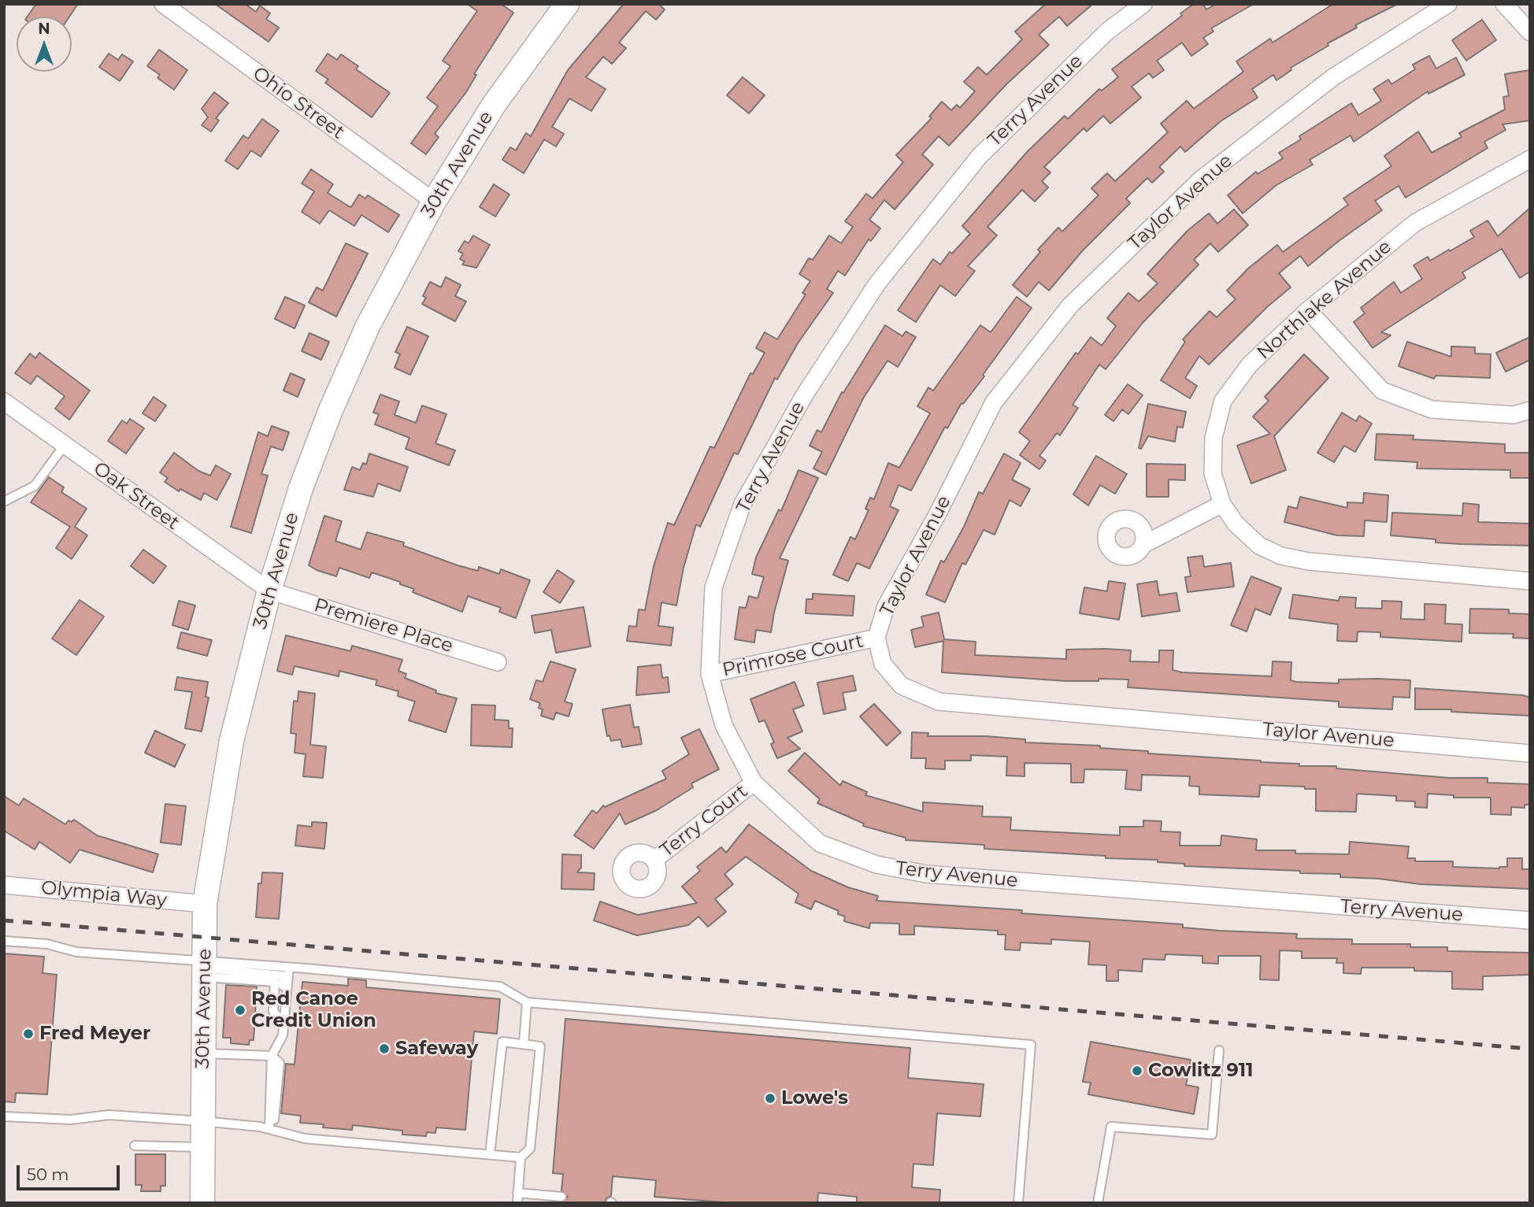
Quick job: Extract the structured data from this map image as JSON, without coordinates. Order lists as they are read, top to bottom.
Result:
{
  "streets": {
    "street": [
      "Terry Avenue",
      "Ohio Street",
      "30th Avenue",
      "Taylor Avenue",
      "Northlake Avenue",
      "Oak Street",
      "Premiere Place",
      "Primrose Court",
      "Terry Court",
      "Olympia Way"
    ]
  },
  "crossings": [
    ["Terry Avenue", "Primrose Court"],
    ["Terry Avenue", "Terry Court"],
    ["Ohio Street", "30th Avenue"],
    ["30th Avenue", "Oak Street"],
    ["30th Avenue", "Premiere Place"],
    ["30th Avenue", "Olympia Way"],
    ["Taylor Avenue", "Primrose Court"],
    ["Oak Street", "Premiere Place"]
  ],
  "places": [
    "Red Canoe Credit Union",
    "Fred Meyer",
    "Safeway",
    "Cowlitz 911",
    "Lowe's"
  ],
  "scale_bar": "50 m",
  "north": "top"
}
